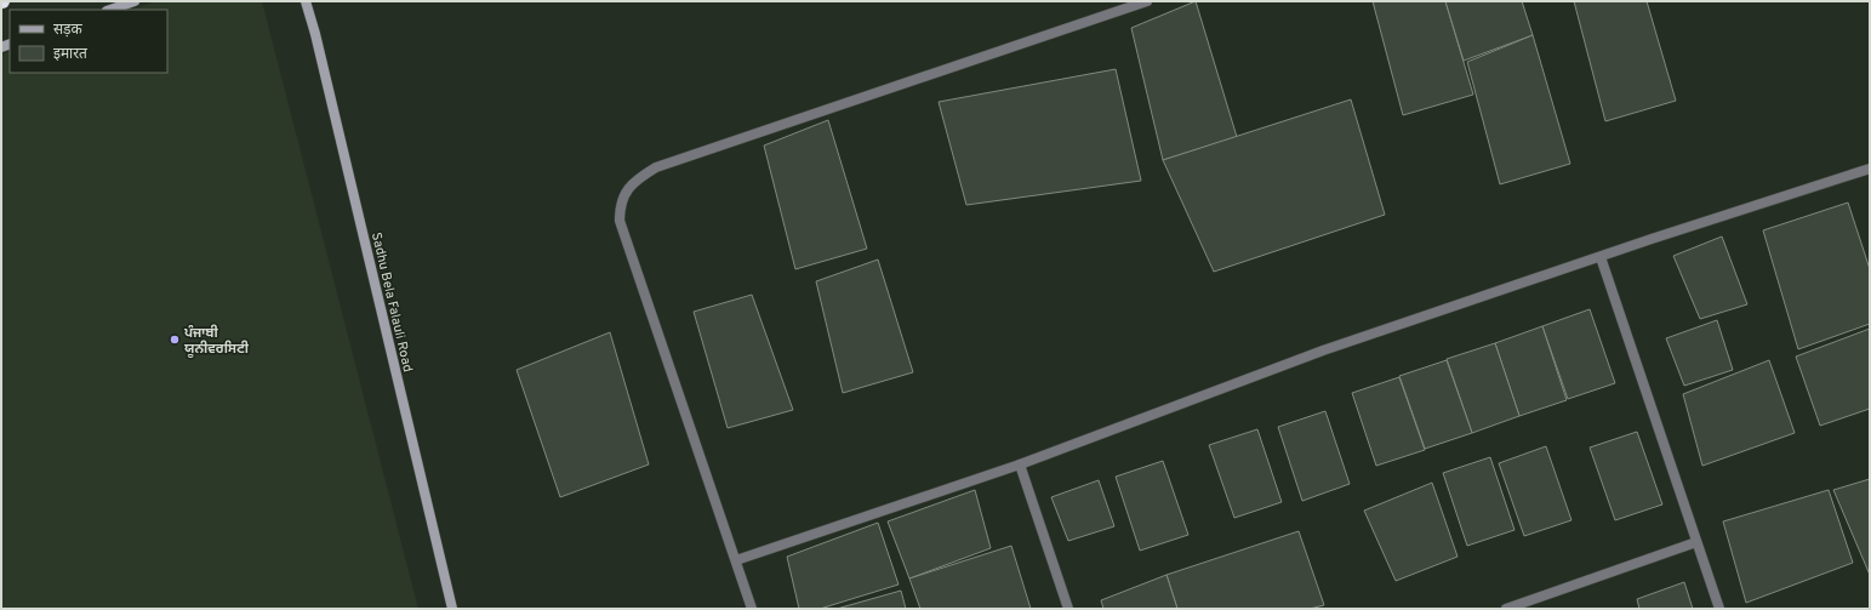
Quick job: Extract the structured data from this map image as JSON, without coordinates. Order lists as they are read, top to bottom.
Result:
{
  "streets": {
    "street": ["Sadhu Bela Falauli Road"]
  },
  "places": ["ਪੰਜਾਬੀ ਯੂਨੀਵਰਸਿਟੀ"],
  "legend": ["सड़क", "इमारत"]
}
